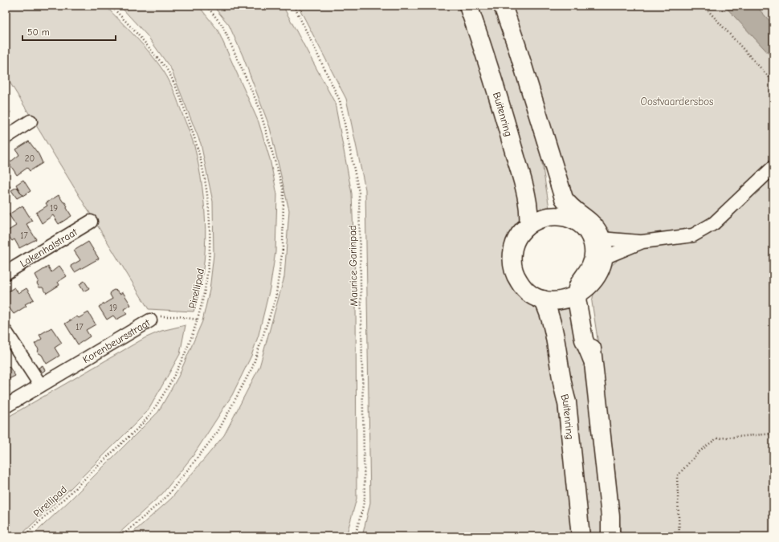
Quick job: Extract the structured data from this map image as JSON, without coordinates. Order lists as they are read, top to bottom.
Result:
{
  "streets": {
    "highway": ["Buitenring"],
    "street": ["Lakenhalstraat", "Korenbeursstraat"],
    "path": ["Maurice Garinpad", "Pirellipad"]
  },
  "crossings": [
    ["Pirellipad", "Korenbeursstraat"]
  ],
  "parks": ["Oostvaardersbos"],
  "house_numbers": [
    "20",
    "19",
    "17",
    "19",
    "17"
  ],
  "scale_bar": "50 m"
}
